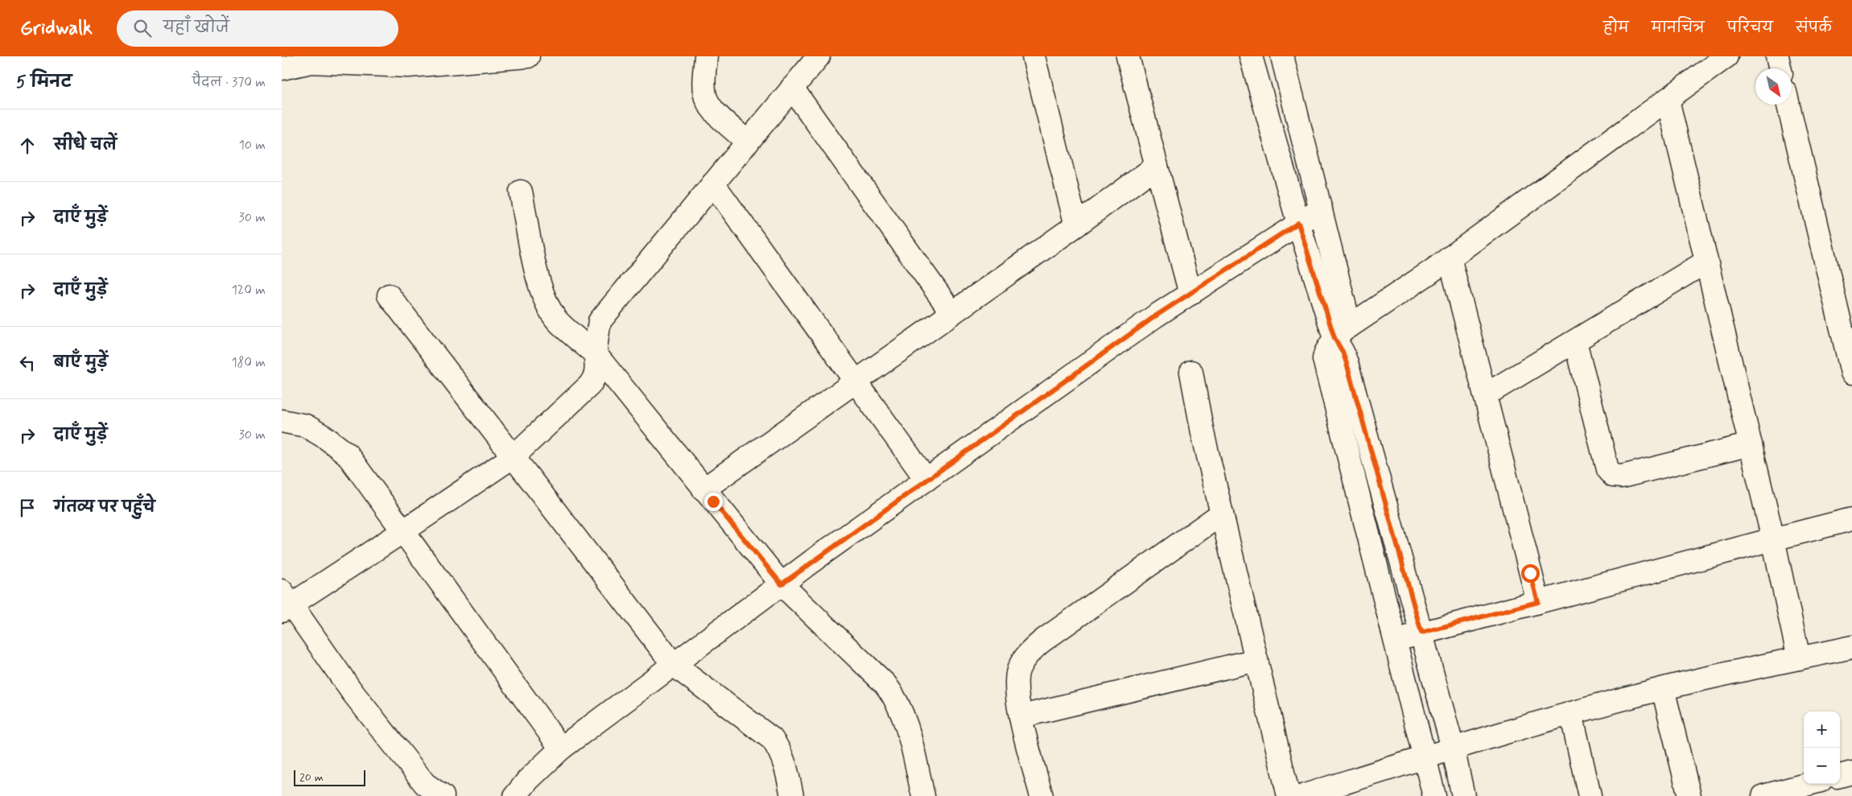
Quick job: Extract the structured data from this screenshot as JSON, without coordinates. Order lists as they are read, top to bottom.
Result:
{
  "scale_bar": "20 m",
  "north": "bottom right",
  "page": {
    "header": "Gridwalk",
    "search": "यहाँ खोजें",
    "nav": [
      "होम",
      "मानचित्र",
      "परिचय",
      "संपर्क"
    ],
    "heading": ["5 मिनट", "पैदल · 370 m"],
    "list": [
      ["सीधे चलें", "10 m"],
      ["दाएँ मुड़ें", "30 m"],
      ["दाएँ मुड़ें", "120 m"],
      ["बाएँ मुड़ें", "180 m"],
      ["दाएँ मुड़ें", "30 m"],
      "गंतव्य पर पहुँचे"
    ],
    "map_buttons": ["+", "−"],
    "scale": "20 m"
  }
}
